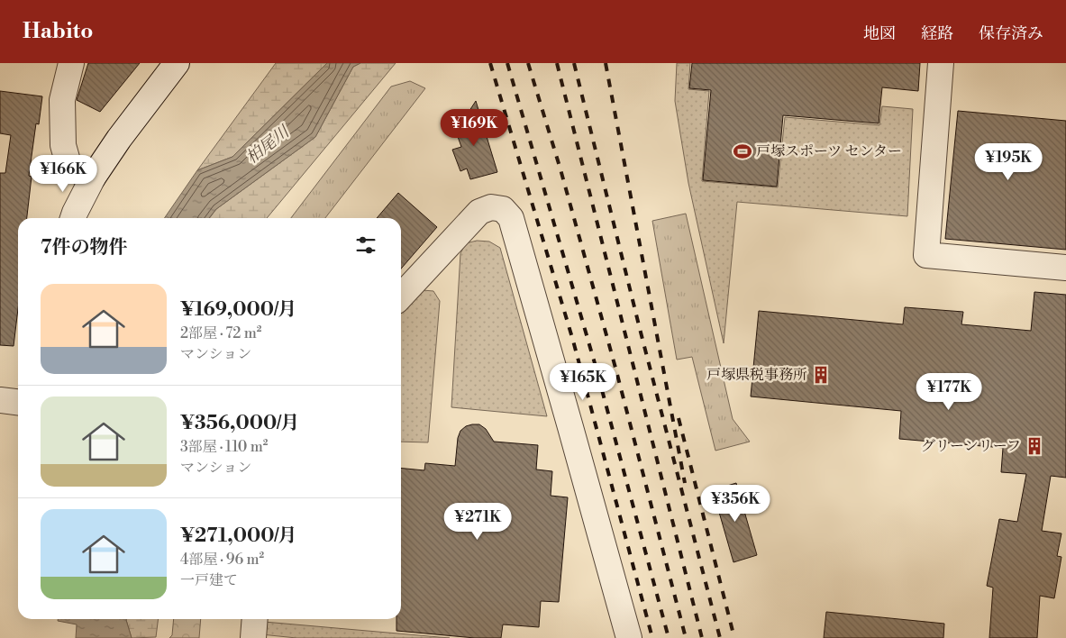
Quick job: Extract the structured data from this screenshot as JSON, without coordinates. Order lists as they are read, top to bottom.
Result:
{
  "water": ["柏尾川"],
  "places": {
    "sports": ["戸塚スポーツ センター"],
    "building": ["戸塚県税事務所", "グリーンリーフ"]
  },
  "page": {
    "header": "Habito",
    "nav": ["地図", "経路", "保存済み"],
    "price": [
      "¥169K",
      "¥195K",
      "¥166K",
      "¥165K",
      "¥177K",
      "¥356K",
      "¥271K"
    ],
    "heading": "7件の物件",
    "list": [
      {
        "name": "¥169,000/月",
        "note": "2部屋 · 72 m² · マンション"
      },
      {
        "name": "¥356,000/月",
        "note": "3部屋 · 110 m² · マンション"
      },
      {
        "name": "¥271,000/月",
        "note": "4部屋 · 96 m² · 一戸建て"
      }
    ]
  }
}
